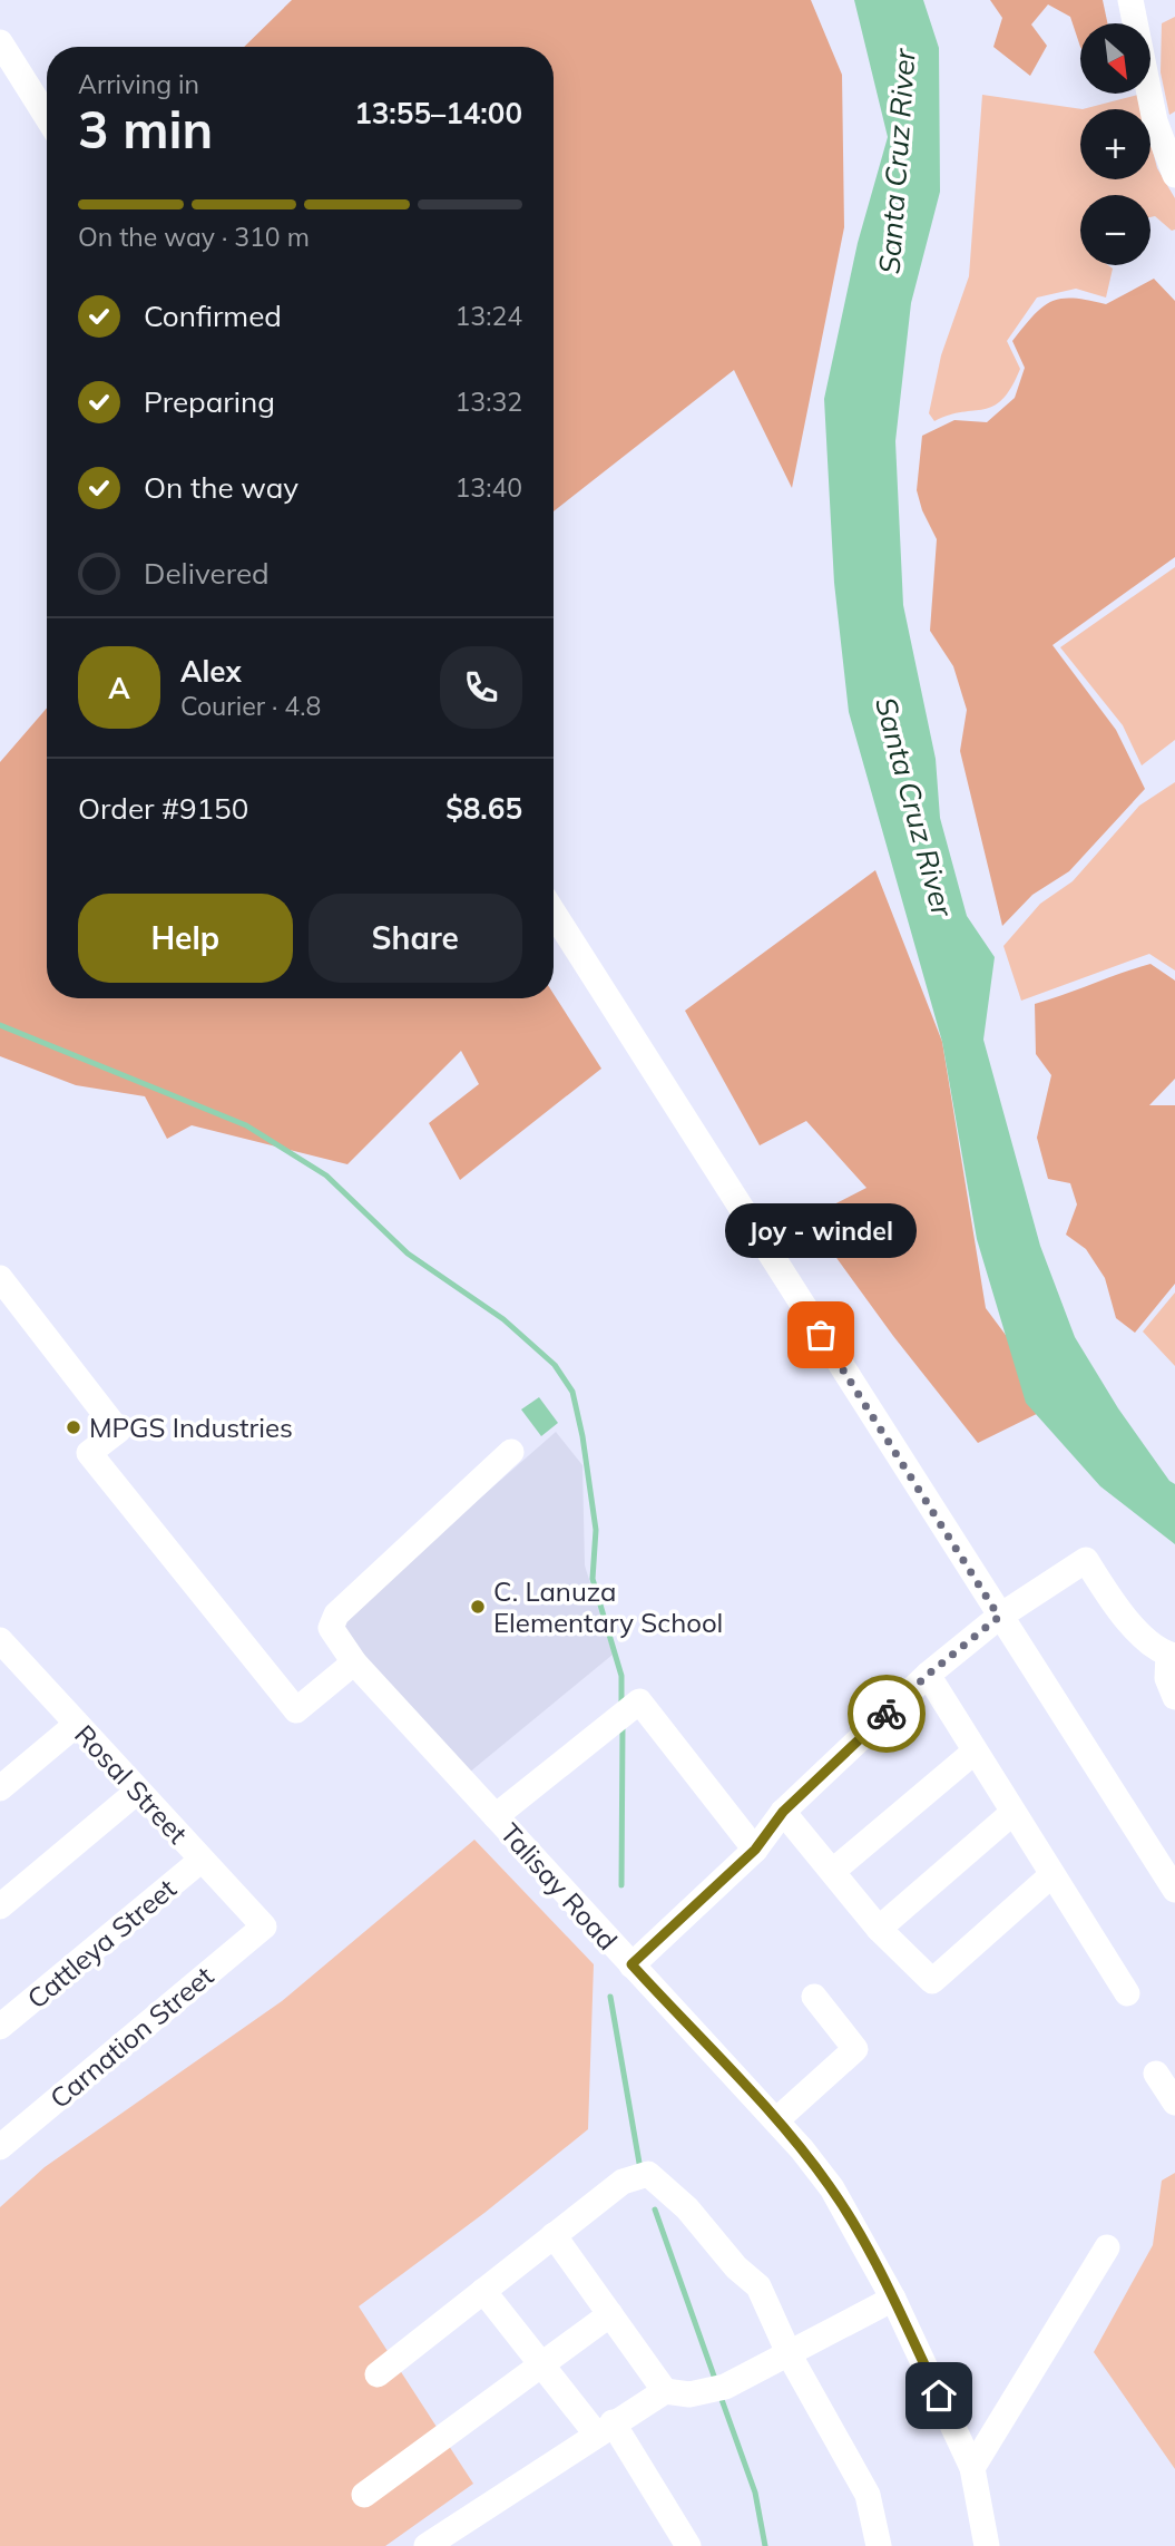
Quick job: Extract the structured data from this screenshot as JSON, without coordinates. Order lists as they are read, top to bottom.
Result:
{
  "streets": {
    "street": [
      "Rosal Street",
      "Talisay Road",
      "Cattleya Street",
      "Carnation Street"
    ]
  },
  "crossings": [
    ["Rosal Street", "Cattleya Street"],
    ["Rosal Street", "Carnation Street"]
  ],
  "water": ["Santa Cruz River"],
  "places": ["Joy - windel", "MPGS Industries", "C. Lanuza Elementary School"],
  "north": "bottom right",
  "page": {
    "map_buttons": ["+", "−"],
    "heading": ["3 min", "Arriving in", "13:55–14:00"],
    "panel": [
      "Alex",
      "Courier · 4.8",
      "Order #9150",
      "$8.65"
    ],
    "bar": "On the way · 310 m",
    "list": [
      ["Confirmed", "13:24"],
      ["Preparing", "13:32"],
      ["On the way", "13:40"],
      "Delivered"
    ],
    "round": "A",
    "buttons": ["Help", "Share"],
    "bubble": "Joy - windel"
  }
}
